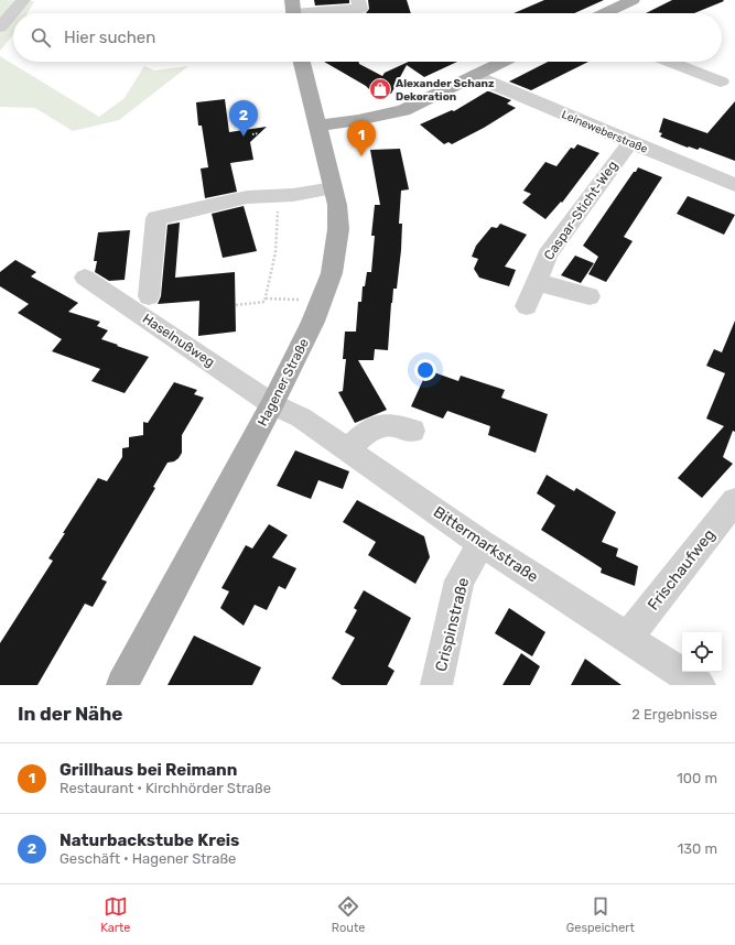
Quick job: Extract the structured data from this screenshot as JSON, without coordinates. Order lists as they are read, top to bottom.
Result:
{
  "streets": {
    "main road": ["Hagener Straße"],
    "street": [
      "Leineweberstraße",
      "Caspar-Sticht-Weg",
      "Haselnußweg",
      "Bittermarkstraße",
      "Frischaufweg",
      "Crispinstraße"
    ]
  },
  "crossings": [
    ["Leineweberstraße", "Caspar-Sticht-Weg"],
    ["Haselnußweg", "Hagener Straße"],
    ["Haselnußweg", "Bittermarkstraße"],
    ["Hagener Straße", "Bittermarkstraße"],
    ["Bittermarkstraße", "Frischaufweg"],
    ["Bittermarkstraße", "Crispinstraße"]
  ],
  "places": {
    "shop": ["Alexander Schanz Dekoration"]
  },
  "page": {
    "search": "Hier suchen",
    "pins": ["2", "1"],
    "heading": ["In der Nähe", "2 Ergebnisse"],
    "list": [
      {
        "mark": "1",
        "name": "Grillhaus bei Reimann",
        "note": "Restaurant · Kirchhörder Straße",
        "value": "100 m"
      },
      {
        "mark": "2",
        "name": "Naturbackstube Kreis",
        "note": "Geschäft · Hagener Straße",
        "value": "130 m"
      }
    ],
    "nav": ["Karte", "Route", "Gespeichert"]
  }
}
